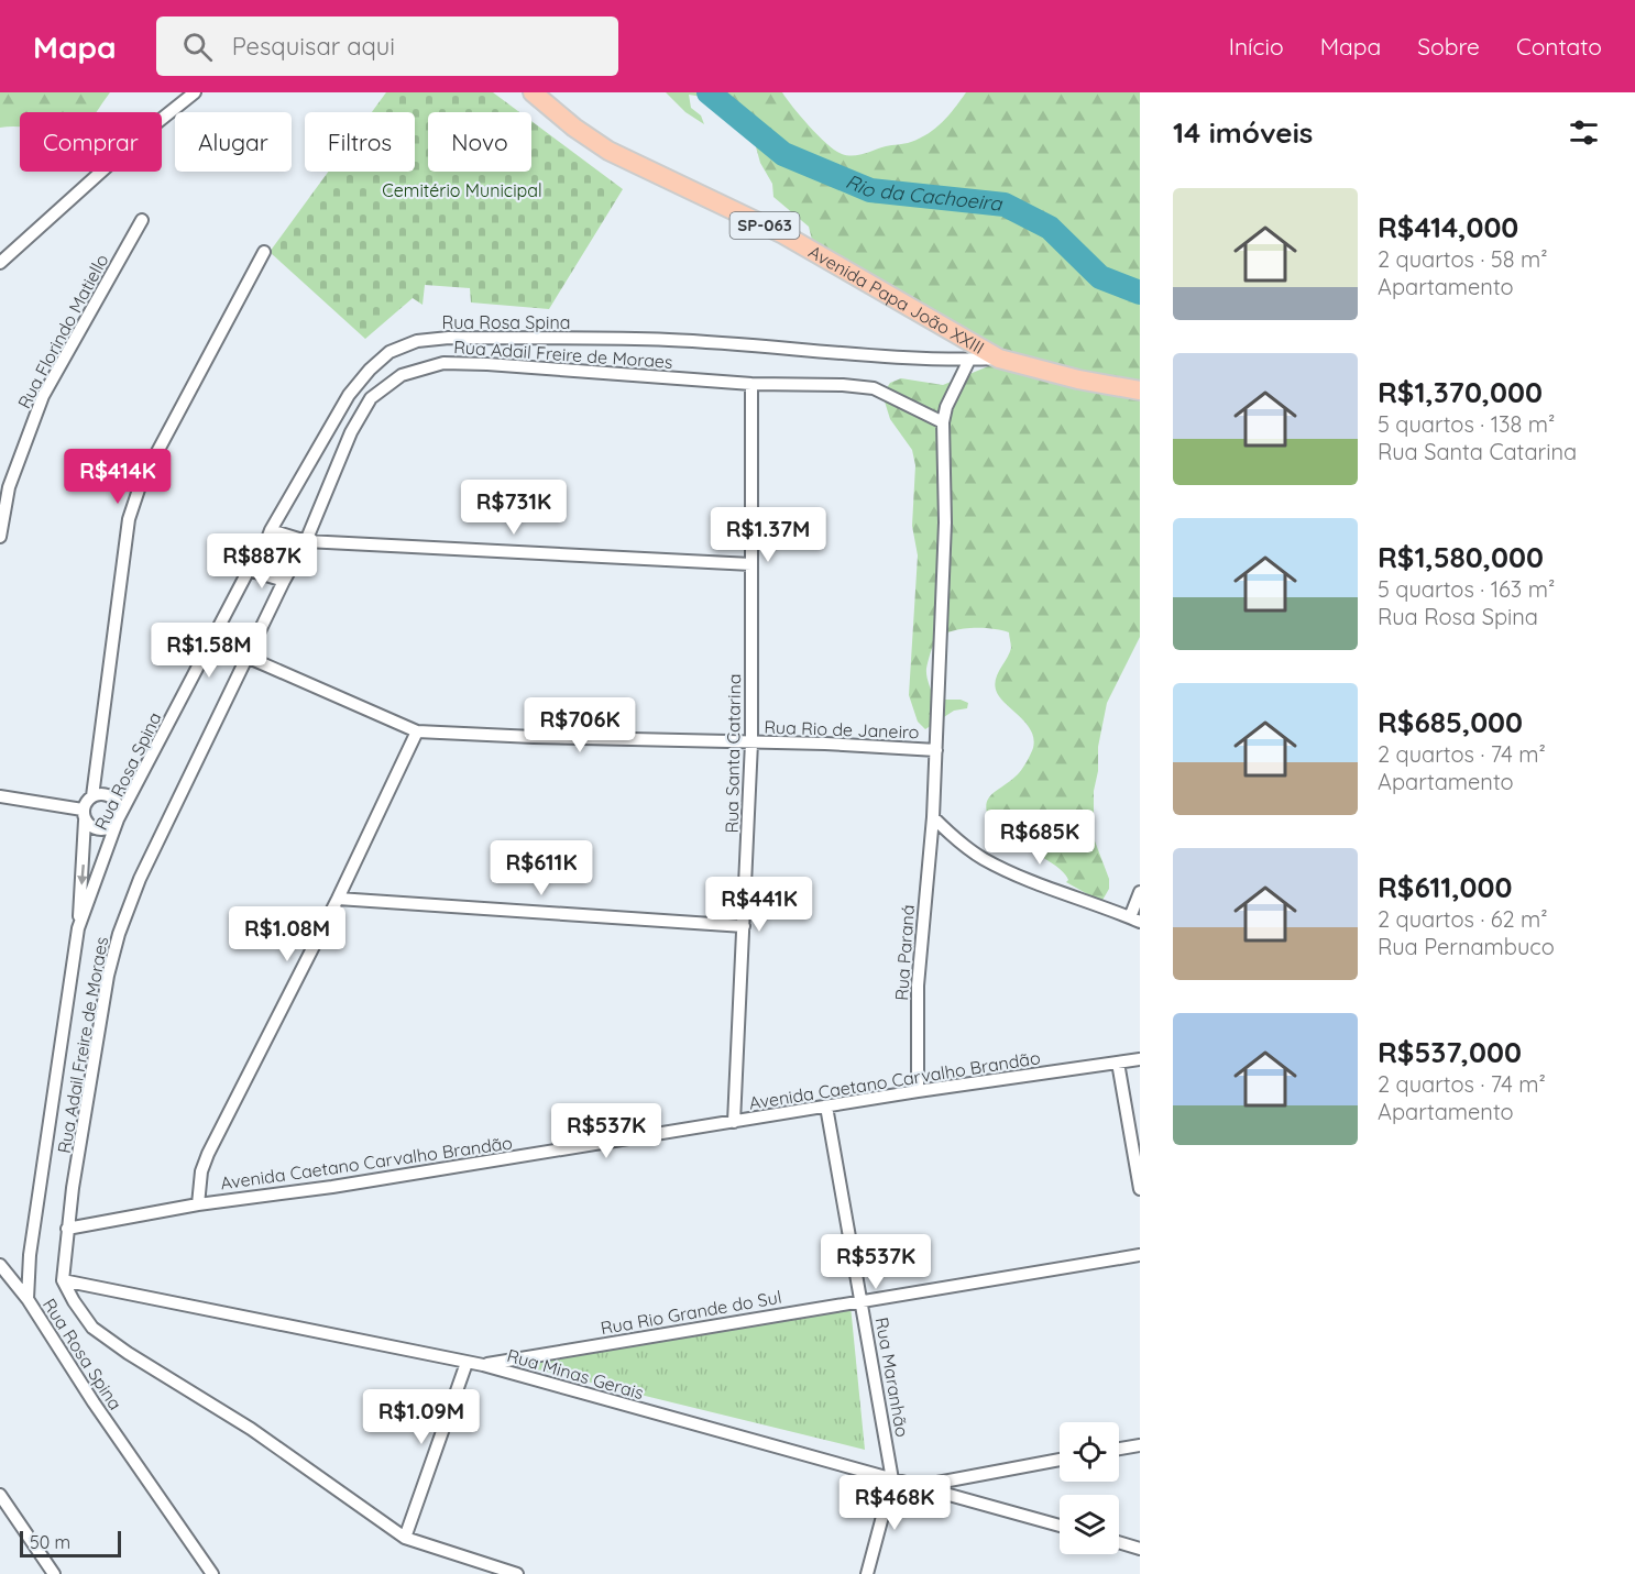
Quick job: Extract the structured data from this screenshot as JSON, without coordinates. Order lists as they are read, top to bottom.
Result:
{
  "streets": {
    "main road": ["SP-063", "Avenida Papa João XXIII"],
    "street": [
      "Rua Rosa Spina",
      "Rua Florindo Matiello",
      "Rua Adail Freire de Moraes",
      "Rua Rio de Janeiro",
      "Rua Santa Catarina",
      "Rua Paraná",
      "Avenida Caetano Carvalho Brandão",
      "Rua Rio Grande do Sul",
      "Rua Minas Gerais",
      "Rua Maranhão"
    ]
  },
  "crossings": [
    ["Avenida Papa João XXIII", "Rua Rosa Spina"],
    ["Rua Adail Freire de Moraes", "Rua Rio de Janeiro"],
    ["Rua Adail Freire de Moraes", "Rua Santa Catarina"],
    ["Rua Adail Freire de Moraes", "Avenida Caetano Carvalho Brandão"],
    ["Rua Adail Freire de Moraes", "Rua Minas Gerais"],
    ["Rua Rio de Janeiro", "Rua Santa Catarina"],
    ["Rua Santa Catarina", "Avenida Caetano Carvalho Brandão"],
    ["Rua Paraná", "Avenida Caetano Carvalho Brandão"],
    ["Avenida Caetano Carvalho Brandão", "Rua Maranhão"],
    ["Rua Rio Grande do Sul", "Rua Minas Gerais"],
    ["Rua Rio Grande do Sul", "Rua Maranhão"],
    ["Rua Minas Gerais", "Rua Maranhão"]
  ],
  "water": ["Rio da Cachoeira"],
  "parks": ["Cemitério Municipal"],
  "scale_bar": "50 m",
  "page": {
    "header": "Mapa",
    "search": "Pesquisar aqui",
    "nav": [
      "Início",
      "Mapa",
      "Sobre",
      "Contato"
    ],
    "heading": "14 imóveis",
    "chip": [
      "Comprar",
      "Alugar",
      "Filtros",
      "Novo"
    ],
    "list": [
      {
        "name": "R$414,000",
        "note": "2 quartos · 58 m² · Apartamento"
      },
      {
        "name": "R$1,370,000",
        "note": "5 quartos · 138 m² · Rua Santa Catarina"
      },
      {
        "name": "R$1,580,000",
        "note": "5 quartos · 163 m² · Rua Rosa Spina"
      },
      {
        "name": "R$685,000",
        "note": "2 quartos · 74 m² · Apartamento"
      },
      {
        "name": "R$611,000",
        "note": "2 quartos · 62 m² · Rua Pernambuco"
      },
      {
        "name": "R$537,000",
        "note": "2 quartos · 74 m² · Apartamento"
      }
    ],
    "price": [
      "R$414K",
      "R$731K",
      "R$1.37M",
      "R$887K",
      "R$1.58M",
      "R$706K",
      "R$685K",
      "R$611K",
      "R$441K",
      "R$1.08M",
      "R$537K",
      "R$537K",
      "R$1.09M",
      "R$468K"
    ],
    "scale": "50 m"
  }
}
